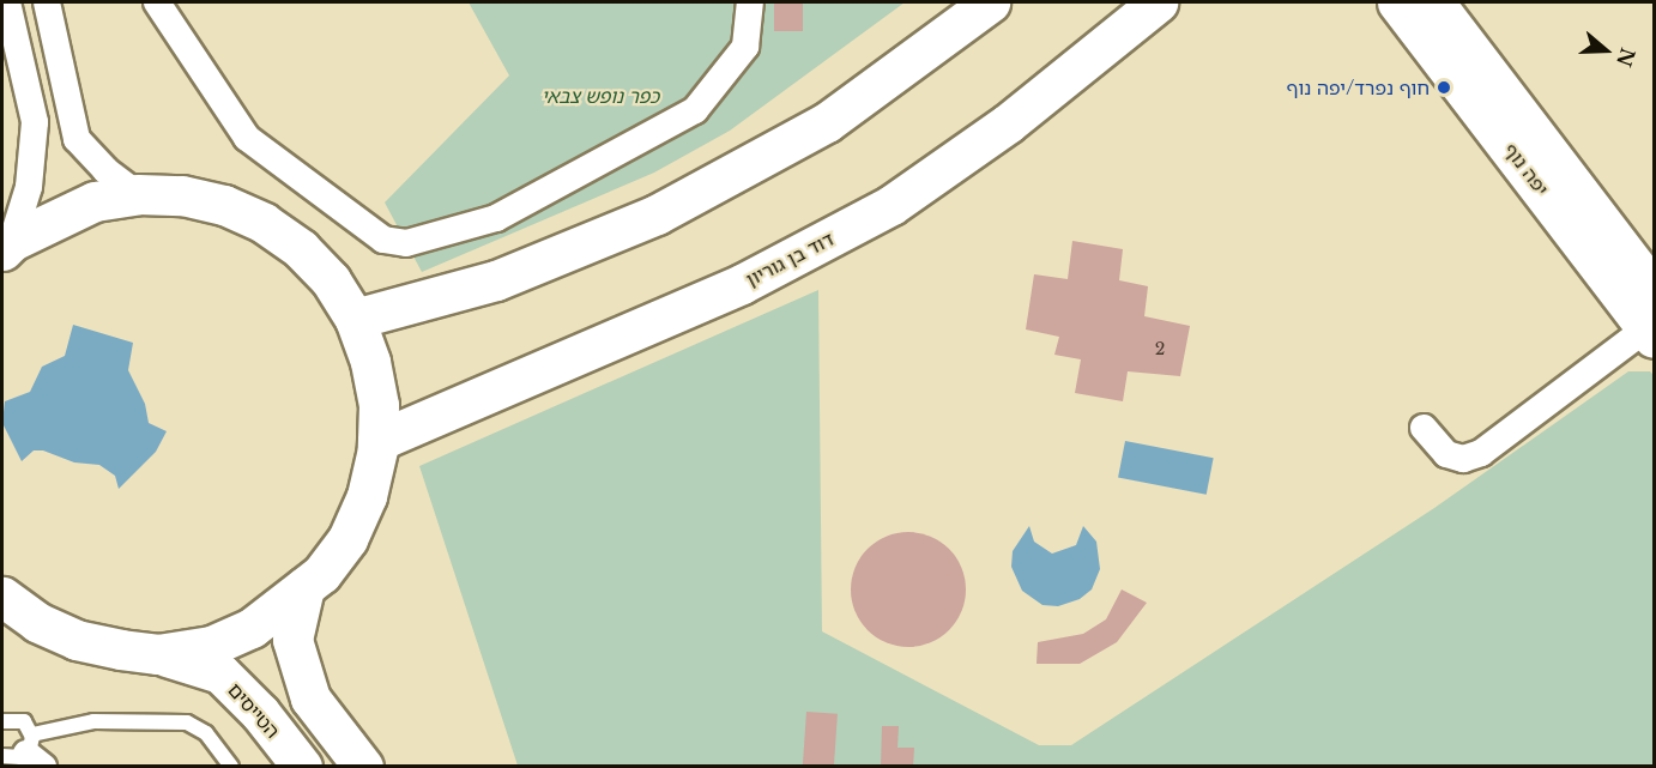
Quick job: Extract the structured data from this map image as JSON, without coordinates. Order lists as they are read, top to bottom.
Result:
{
  "streets": {
    "main road": ["יפה נוף", "דוד בן גוריון", "הטייסים"]
  },
  "parks": ["כפר נופש צבאי"],
  "places": ["חוף נפרד/יפה נוף"],
  "house_numbers": ["2"],
  "north": "right"
}
